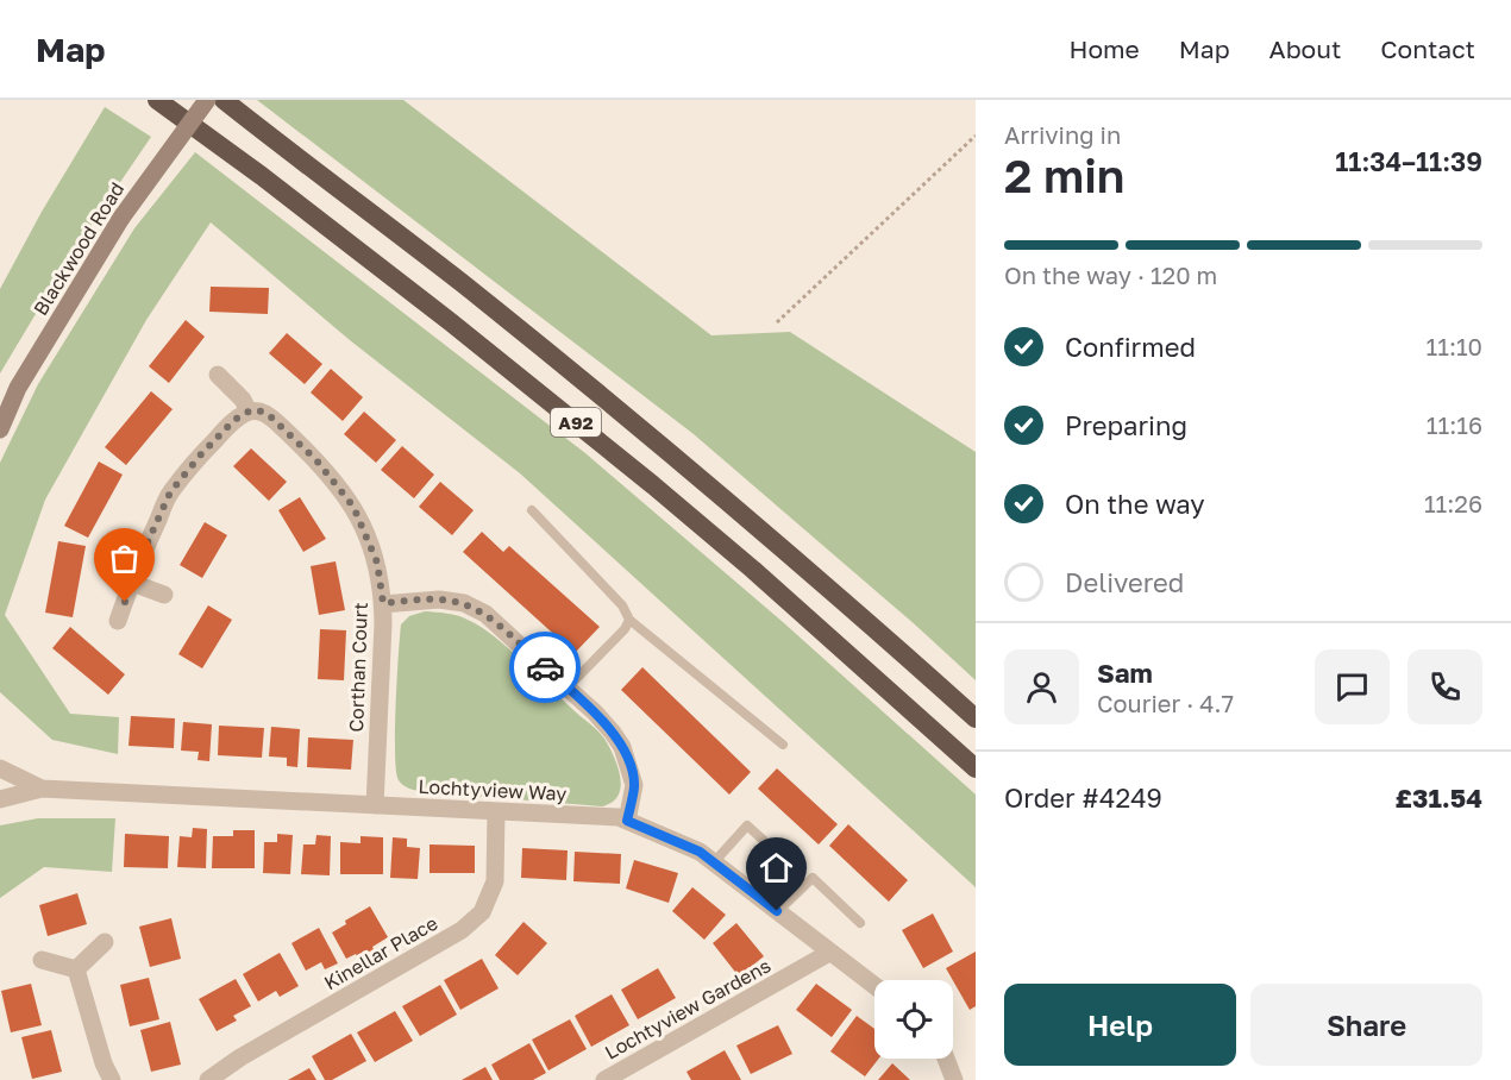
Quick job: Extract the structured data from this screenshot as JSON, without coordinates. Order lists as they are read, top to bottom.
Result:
{
  "streets": {
    "highway": ["A92"],
    "main road": ["Blackwood Road"],
    "street": [
      "Corthan Court",
      "Lochtyview Way",
      "Kinellar Place",
      "Lochtyview Gardens"
    ]
  },
  "crossings": [
    ["Corthan Court", "Lochtyview Way"],
    ["Lochtyview Way", "Kinellar Place"],
    ["Lochtyview Way", "Lochtyview Gardens"]
  ],
  "page": {
    "header": "Map",
    "nav": [
      "Home",
      "Map",
      "About",
      "Contact"
    ],
    "heading": ["2 min", "Arriving in", "11:34–11:39"],
    "panel": [
      "Sam",
      "Courier · 4.7",
      "Order #4249",
      "£31.54"
    ],
    "bar": "On the way · 120 m",
    "list": [
      ["Confirmed", "11:10"],
      ["Preparing", "11:16"],
      ["On the way", "11:26"],
      "Delivered"
    ],
    "buttons": ["Help", "Share"]
  }
}
